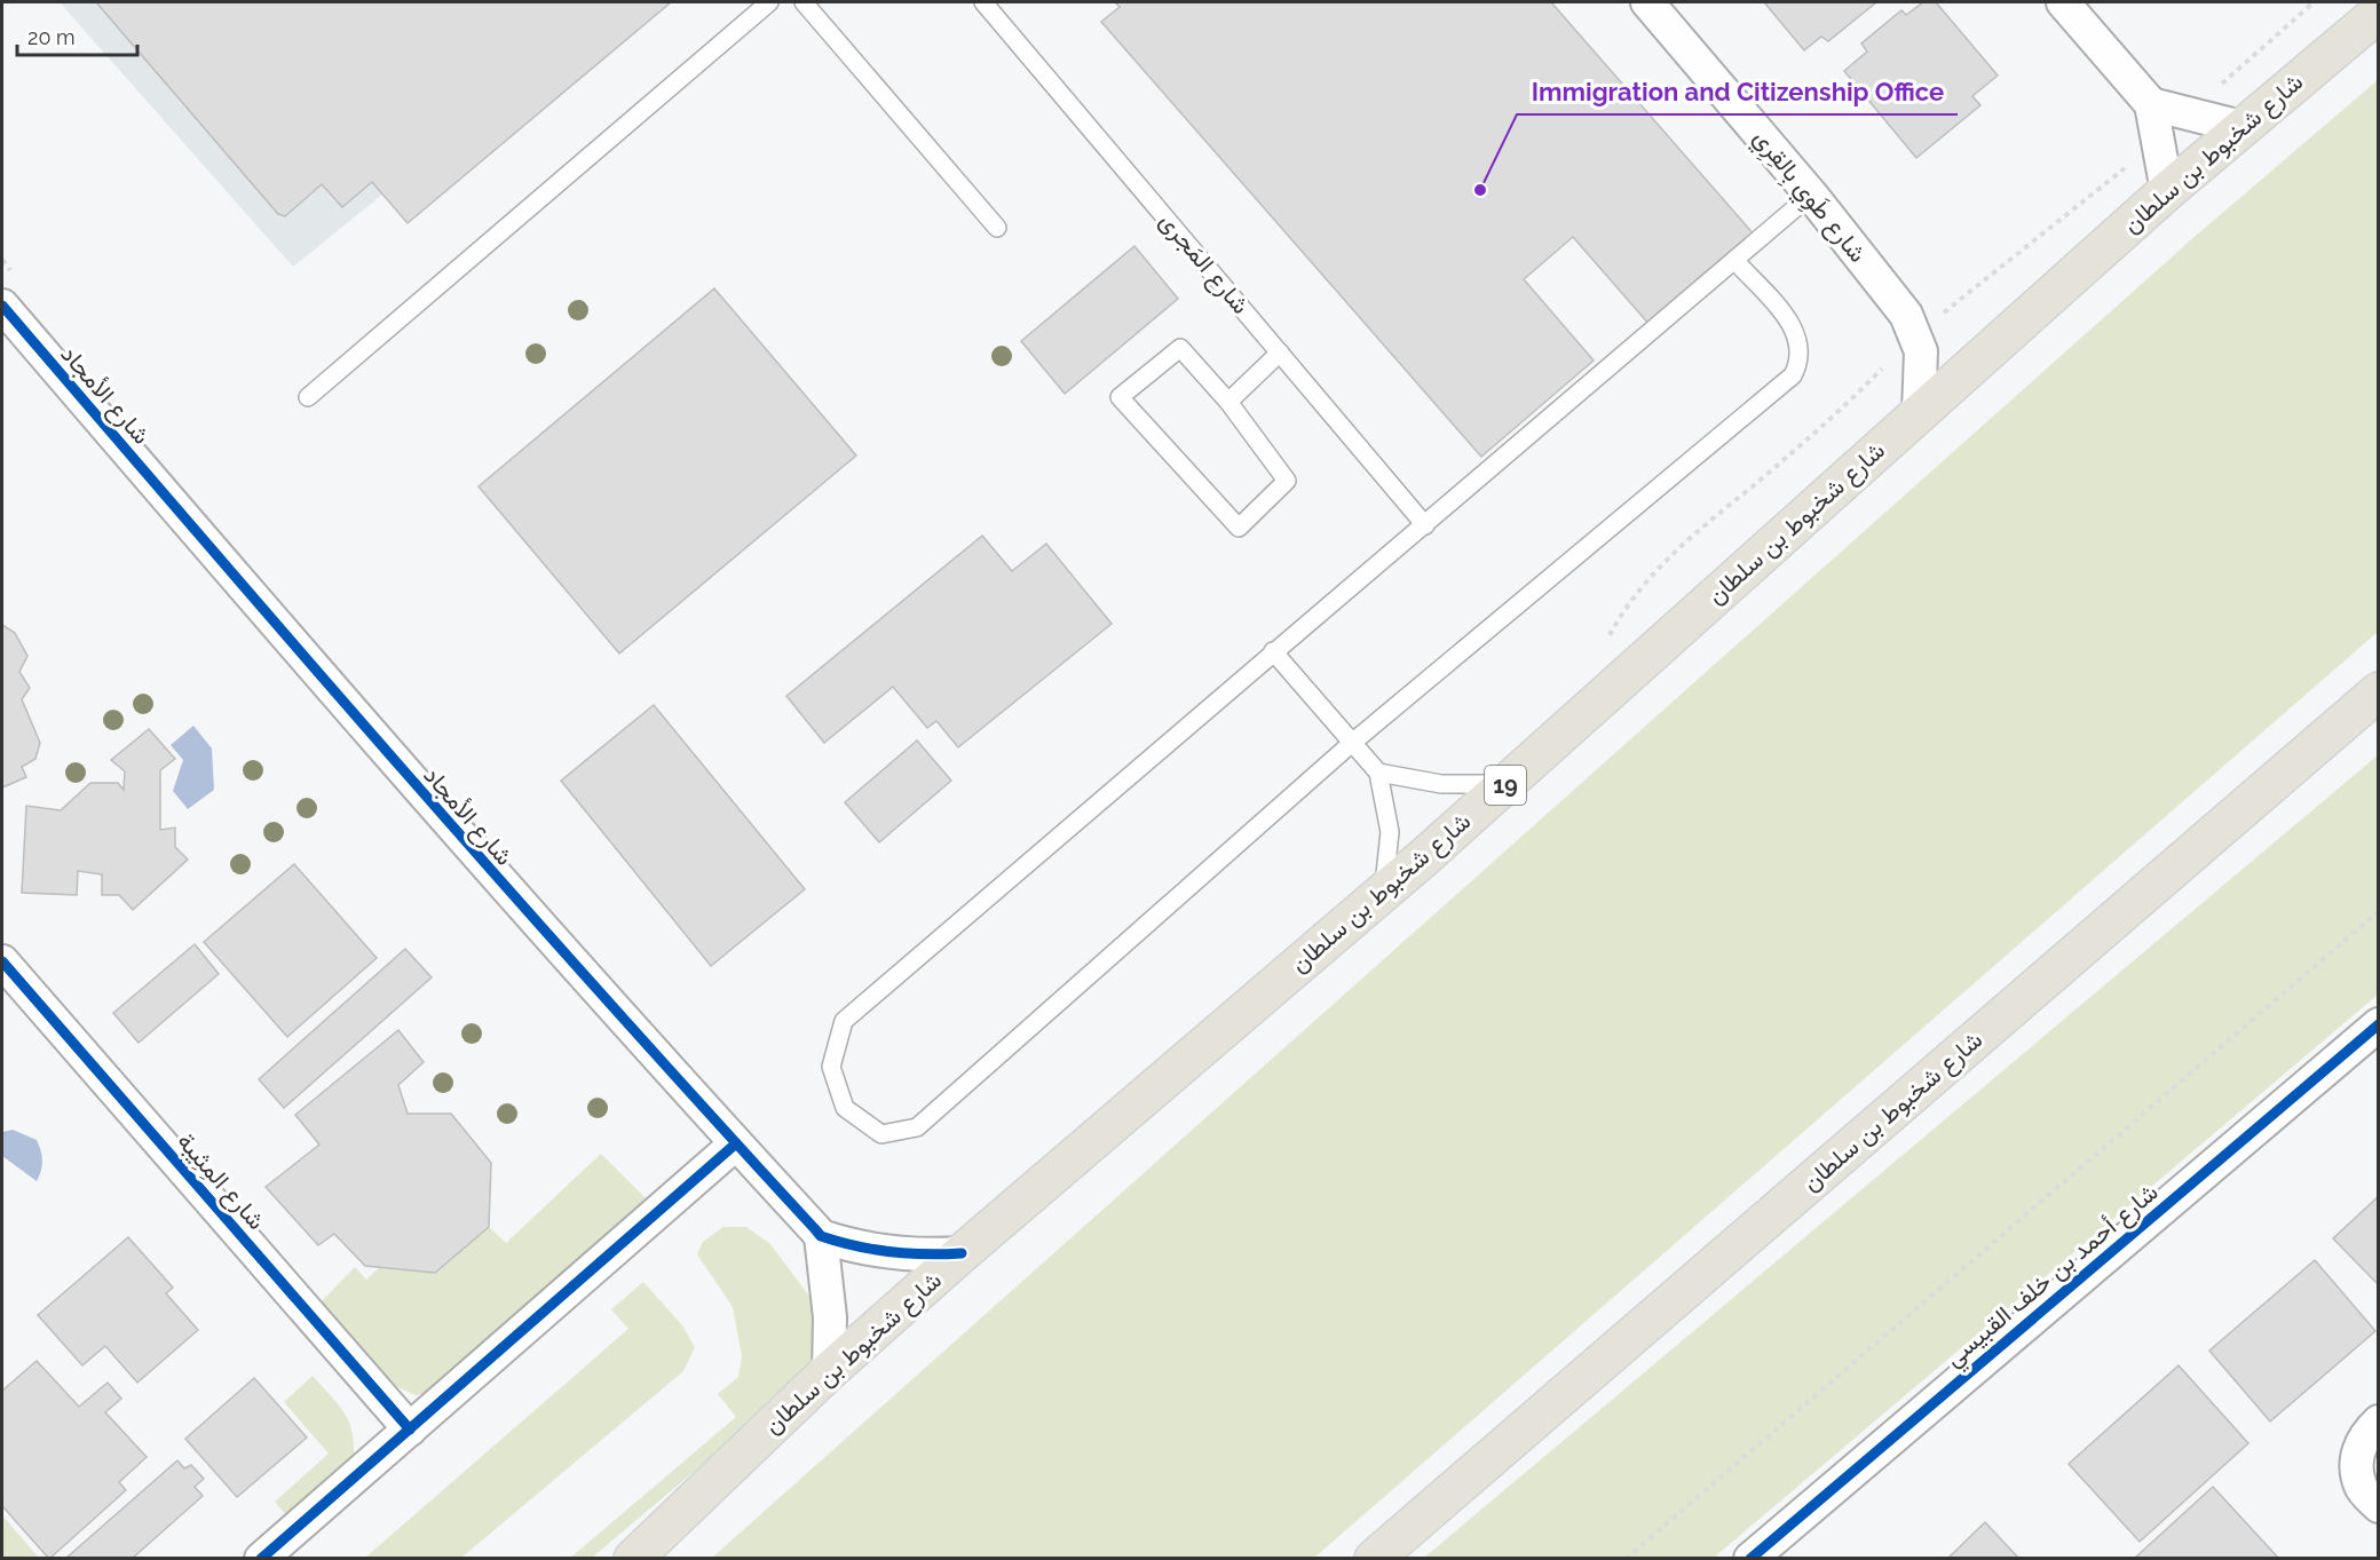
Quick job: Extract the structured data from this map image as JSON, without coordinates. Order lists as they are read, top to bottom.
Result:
{
  "streets": {
    "main road": ["شارع شخبوط بن سلطان", "19"],
    "street": [
      "شارع طَوِي بِالقِرِي",
      "شارع الأمجاد",
      "شارع المِثِيبة",
      "شارع أحمد بن خلف القبيسي"
    ],
    "lane": ["شارع المَجرى"]
  },
  "crossings": [
    ["شارع شخبوط بن سلطان", "شارع طَوِي بِالقِرِي"]
  ],
  "places": ["Immigration and Citizenship Office"],
  "scale_bar": "20 m"
}
